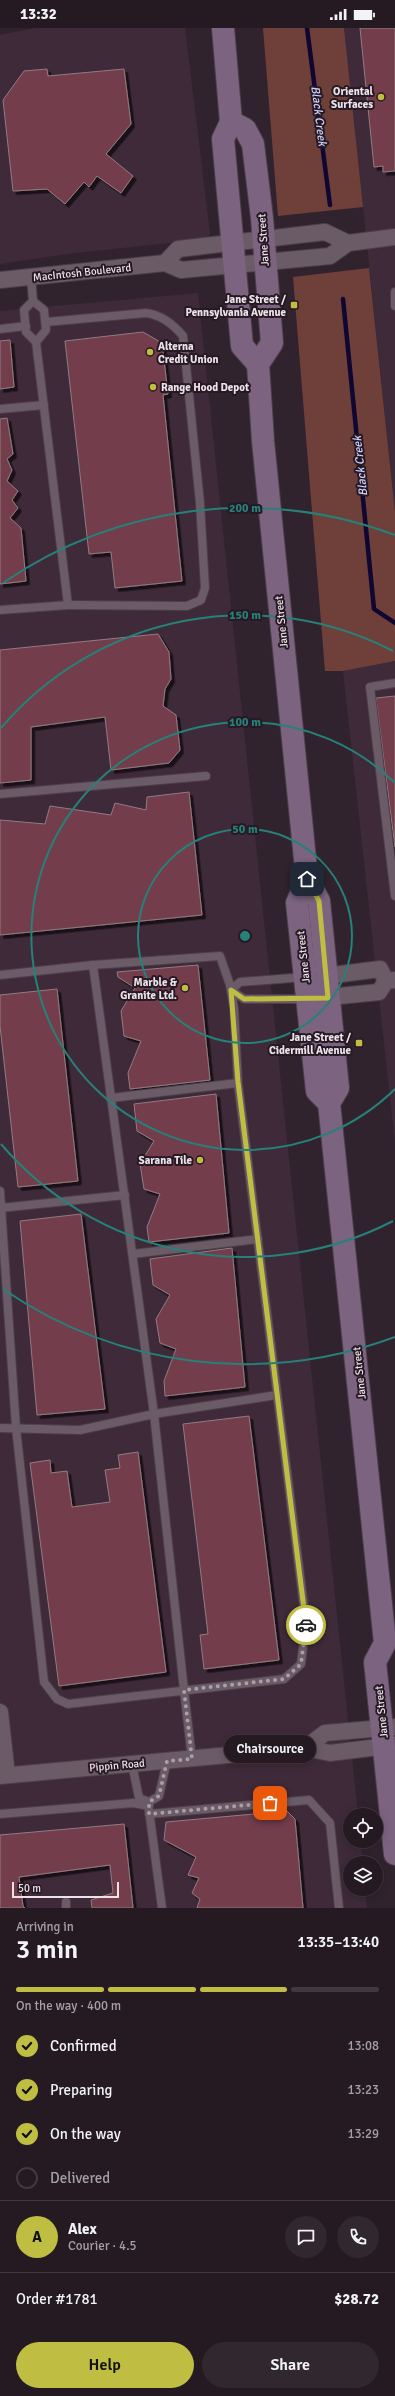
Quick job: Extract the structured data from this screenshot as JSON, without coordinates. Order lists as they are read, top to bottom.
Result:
{
  "streets": {
    "main road": ["Jane Street"],
    "street": ["MacIntosh Boulevard", "Pippin Road"]
  },
  "crossings": [
    ["Jane Street", "MacIntosh Boulevard"],
    ["Jane Street", "Pippin Road"]
  ],
  "water": ["Black Creek"],
  "places": {
    "other": [
      "Oriental Surfaces",
      "Alterna Credit Union",
      "Range Hood Depot",
      "Marble & Granite Ltd.",
      "Sarana Tile",
      "Chairsource"
    ],
    "transit": ["Jane Street / Pennsylvania Avenue", "Jane Street / Cidermill Avenue"]
  },
  "scale_bar": "50 m",
  "page": {
    "status": "13:32",
    "bubble": "Chairsource",
    "scale": "50 m",
    "heading": ["3 min", "Arriving in", "13:35–13:40"],
    "panel": [
      "Alex",
      "Courier · 4.5",
      "Order #1781",
      "$28.72"
    ],
    "bar": "On the way · 400 m",
    "list": [
      ["Confirmed", "13:08"],
      ["Preparing", "13:23"],
      ["On the way", "13:29"],
      "Delivered"
    ],
    "round": "A",
    "buttons": ["Help", "Share"]
  },
  "rings": [
    "200 m",
    "150 m",
    "100 m",
    "50 m"
  ]
}
